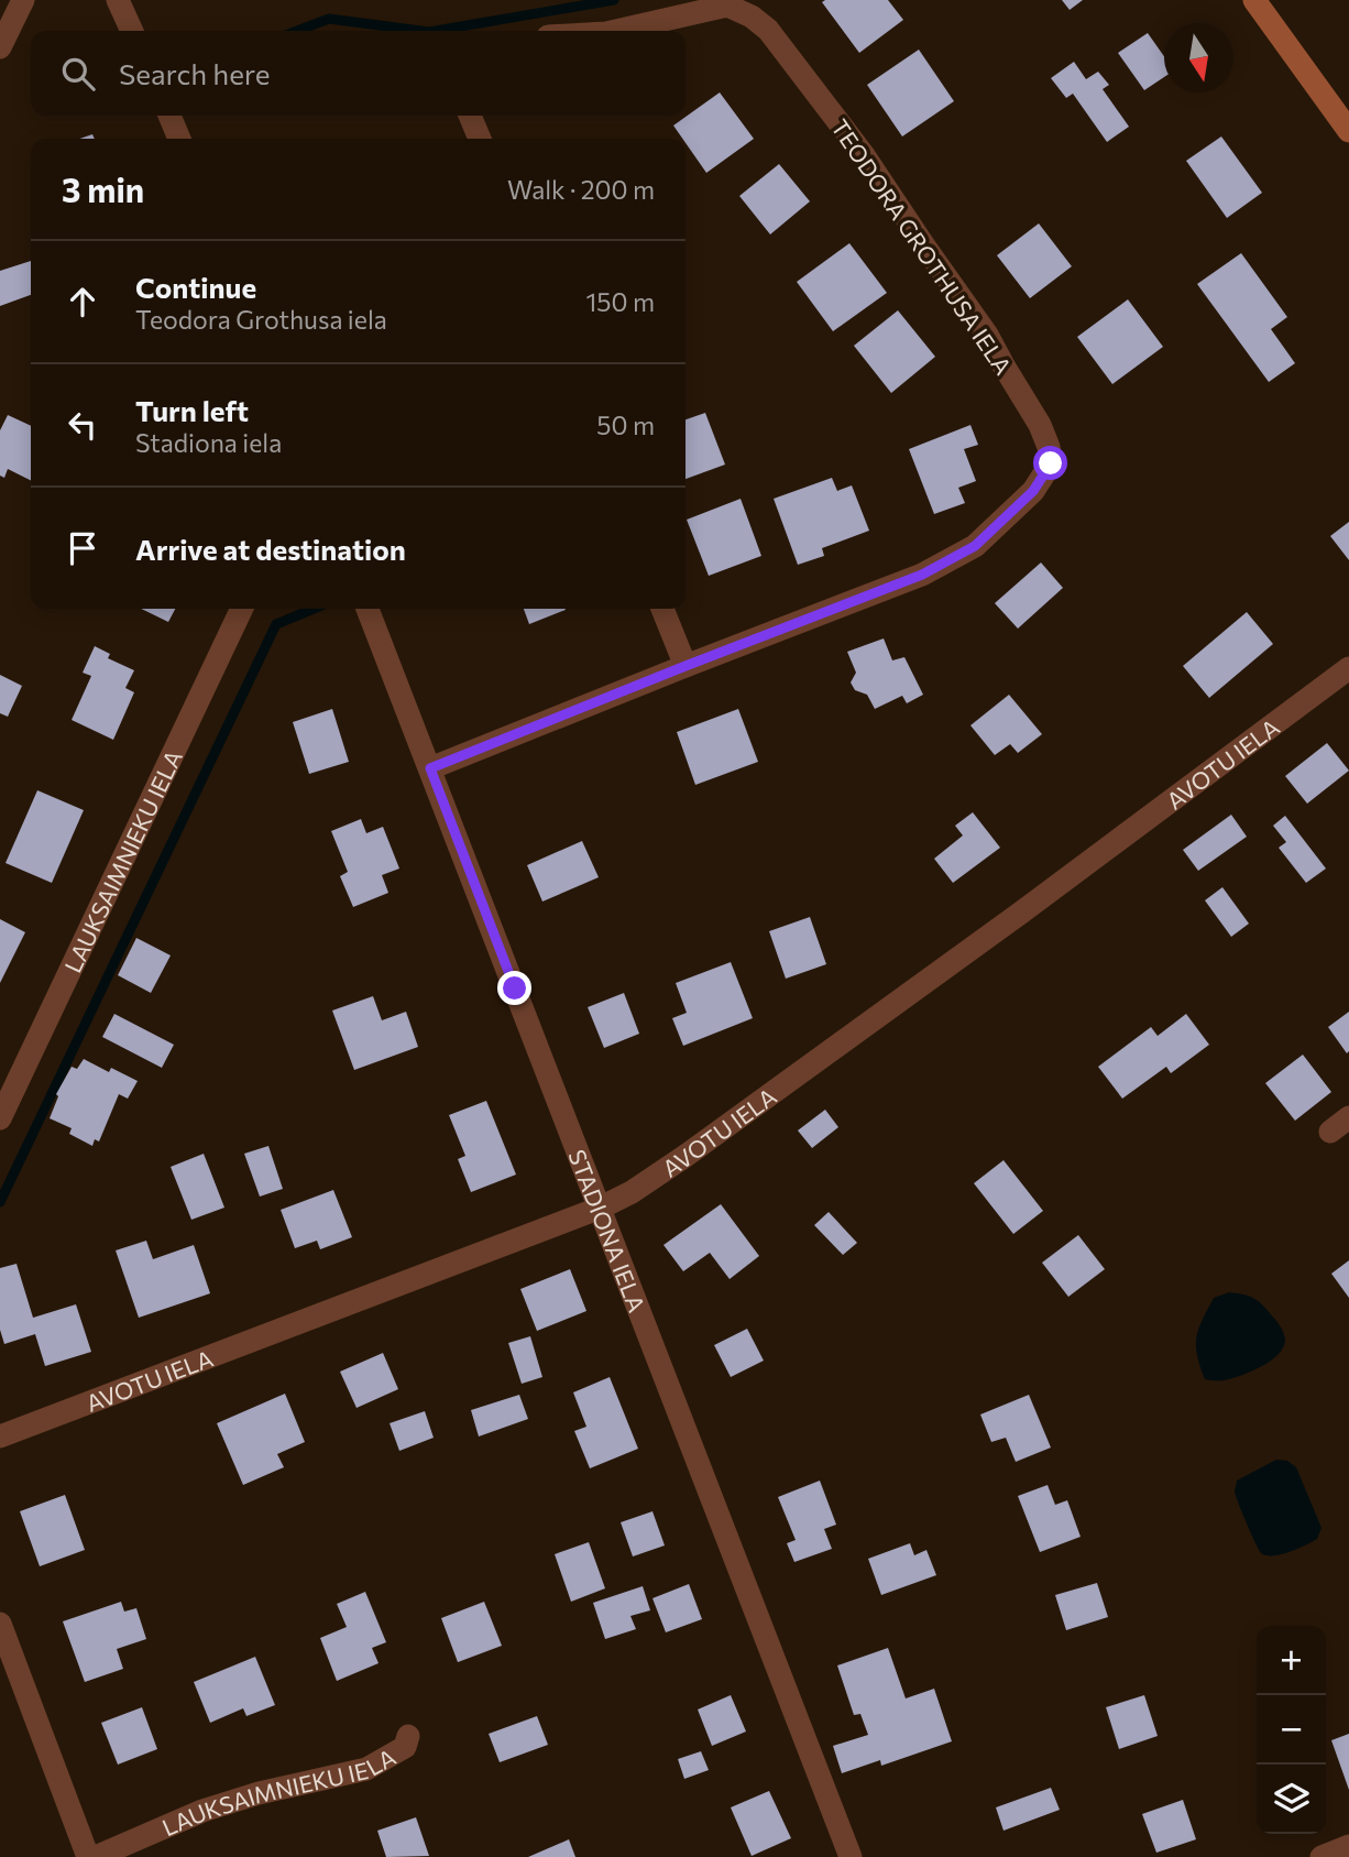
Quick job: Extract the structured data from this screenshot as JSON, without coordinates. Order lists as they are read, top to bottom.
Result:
{
  "streets": {
    "street": [
      "TEODORA GROTHUSA IELA",
      "AVOTU IELA",
      "LAUKSAIMNIEKU IELA",
      "STADIONA IELA"
    ]
  },
  "crossings": [
    ["TEODORA GROTHUSA IELA", "STADIONA IELA"],
    ["AVOTU IELA", "STADIONA IELA"]
  ],
  "north": "bottom",
  "page": {
    "search": "Search here",
    "heading": ["3 min", "Walk · 200 m"],
    "list": [
      ["Continue", "Teodora Grothusa iela", "150 m"],
      ["Turn left", "Stadiona iela", "50 m"],
      "Arrive at destination"
    ],
    "map_buttons": ["+", "−"]
  }
}
